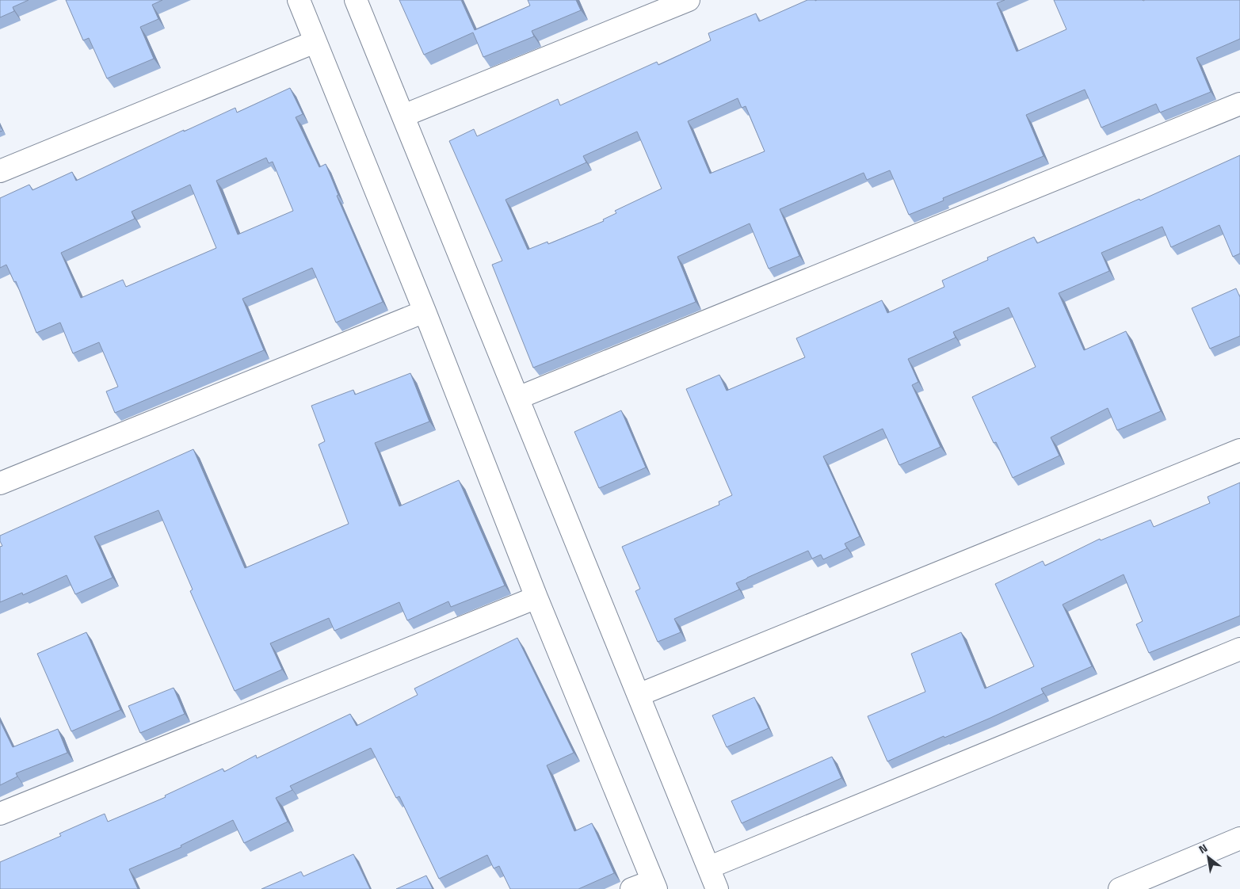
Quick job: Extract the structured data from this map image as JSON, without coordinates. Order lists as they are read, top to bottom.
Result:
{
  "north": "top left"
}
